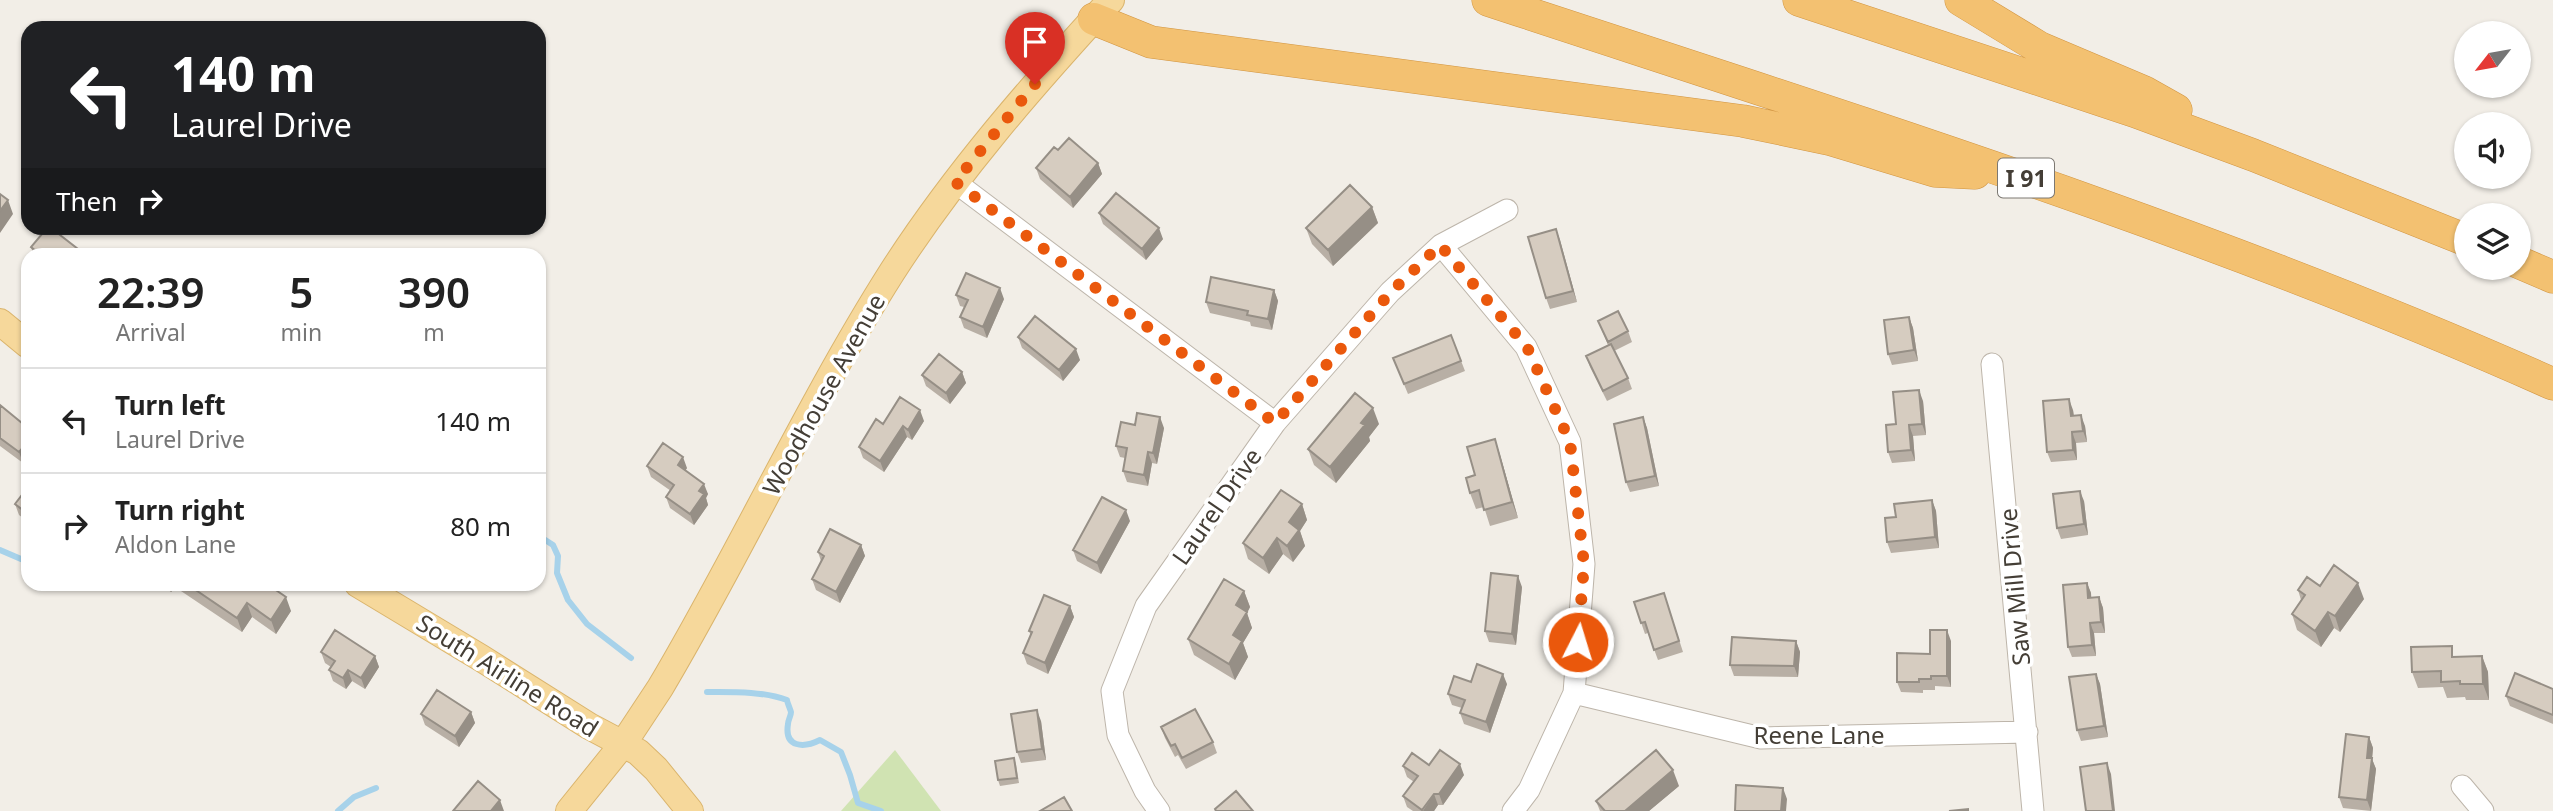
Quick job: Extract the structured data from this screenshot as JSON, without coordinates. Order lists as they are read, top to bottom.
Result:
{
  "streets": {
    "highway": ["I 91"],
    "main road": ["Woodhouse Avenue", "South Airline Road"],
    "street": ["Laurel Drive", "Saw Mill Drive", "Reene Lane"]
  },
  "crossings": [
    ["Woodhouse Avenue", "South Airline Road"],
    ["Saw Mill Drive", "Reene Lane"]
  ],
  "north": "bottom left",
  "page": {
    "turn": ["140 m", "Laurel Drive"],
    "then": "Then",
    "eta": [
      "22:39",
      "Arrival",
      "5",
      "min",
      "390",
      "m"
    ],
    "list": [
      {
        "name": "Turn left",
        "note": "Laurel Drive",
        "value": "140 m"
      },
      {
        "name": "Turn right",
        "note": "Aldon Lane",
        "value": "80 m"
      }
    ]
  }
}
